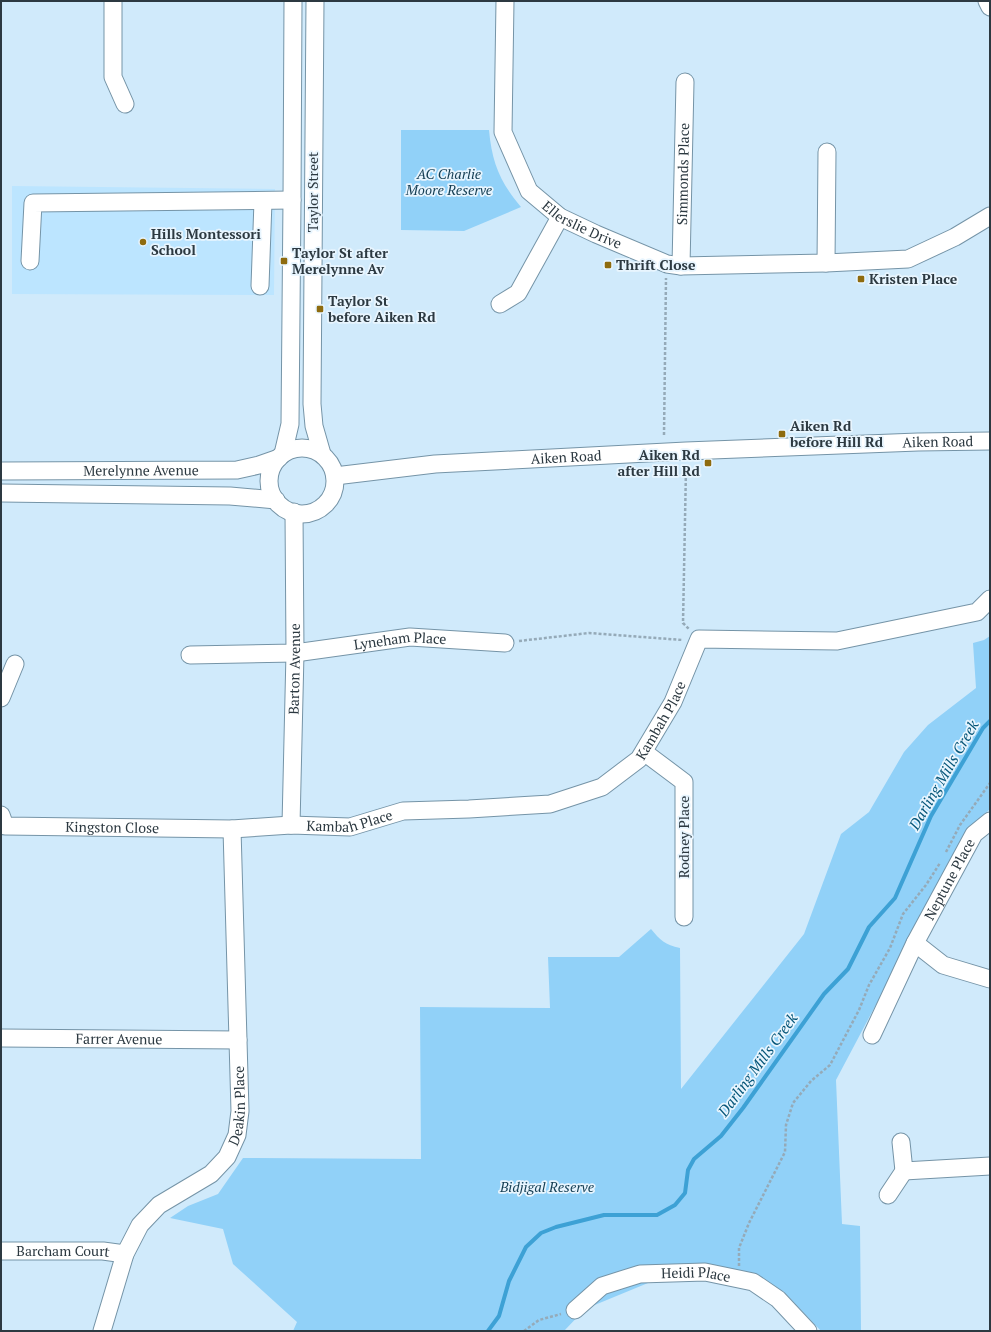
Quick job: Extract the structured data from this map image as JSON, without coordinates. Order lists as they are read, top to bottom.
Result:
{
  "streets": {
    "street": [
      "Simmonds Place",
      "Taylor Street",
      "Ellerslie Drive",
      "Aiken Road",
      "Merelynne Avenue",
      "Lyneham Place",
      "Barton Avenue",
      "Kambah Place",
      "Kingston Close",
      "Rodney Place",
      "Neptune Place",
      "Farrer Avenue",
      "Deakin Place",
      "Barcham Court",
      "Heidi Place"
    ]
  },
  "crossings": [
    ["Simmonds Place", "Ellerslie Drive"],
    ["Taylor Street", "Aiken Road"],
    ["Taylor Street", "Merelynne Avenue"],
    ["Taylor Street", "Barton Avenue"],
    ["Aiken Road", "Merelynne Avenue"],
    ["Aiken Road", "Barton Avenue"],
    ["Merelynne Avenue", "Barton Avenue"],
    ["Lyneham Place", "Barton Avenue"],
    ["Barton Avenue", "Kambah Place"],
    ["Kambah Place", "Kingston Close"],
    ["Kambah Place", "Rodney Place"],
    ["Kambah Place", "Deakin Place"],
    ["Kingston Close", "Deakin Place"],
    ["Farrer Avenue", "Deakin Place"],
    ["Deakin Place", "Barcham Court"]
  ],
  "water": ["Darling Mills Creek"],
  "parks": ["AC Charlie Moore Reserve", "Bidjigal Reserve"],
  "places": {
    "other": ["Hills Montessori School"],
    "transit": [
      "Taylor St after Merelynne Av",
      "Thrift Close",
      "Kristen Place",
      "Taylor St before Aiken Rd",
      "Aiken Rd before Hill Rd",
      "Aiken Rd after Hill Rd"
    ]
  }
}
